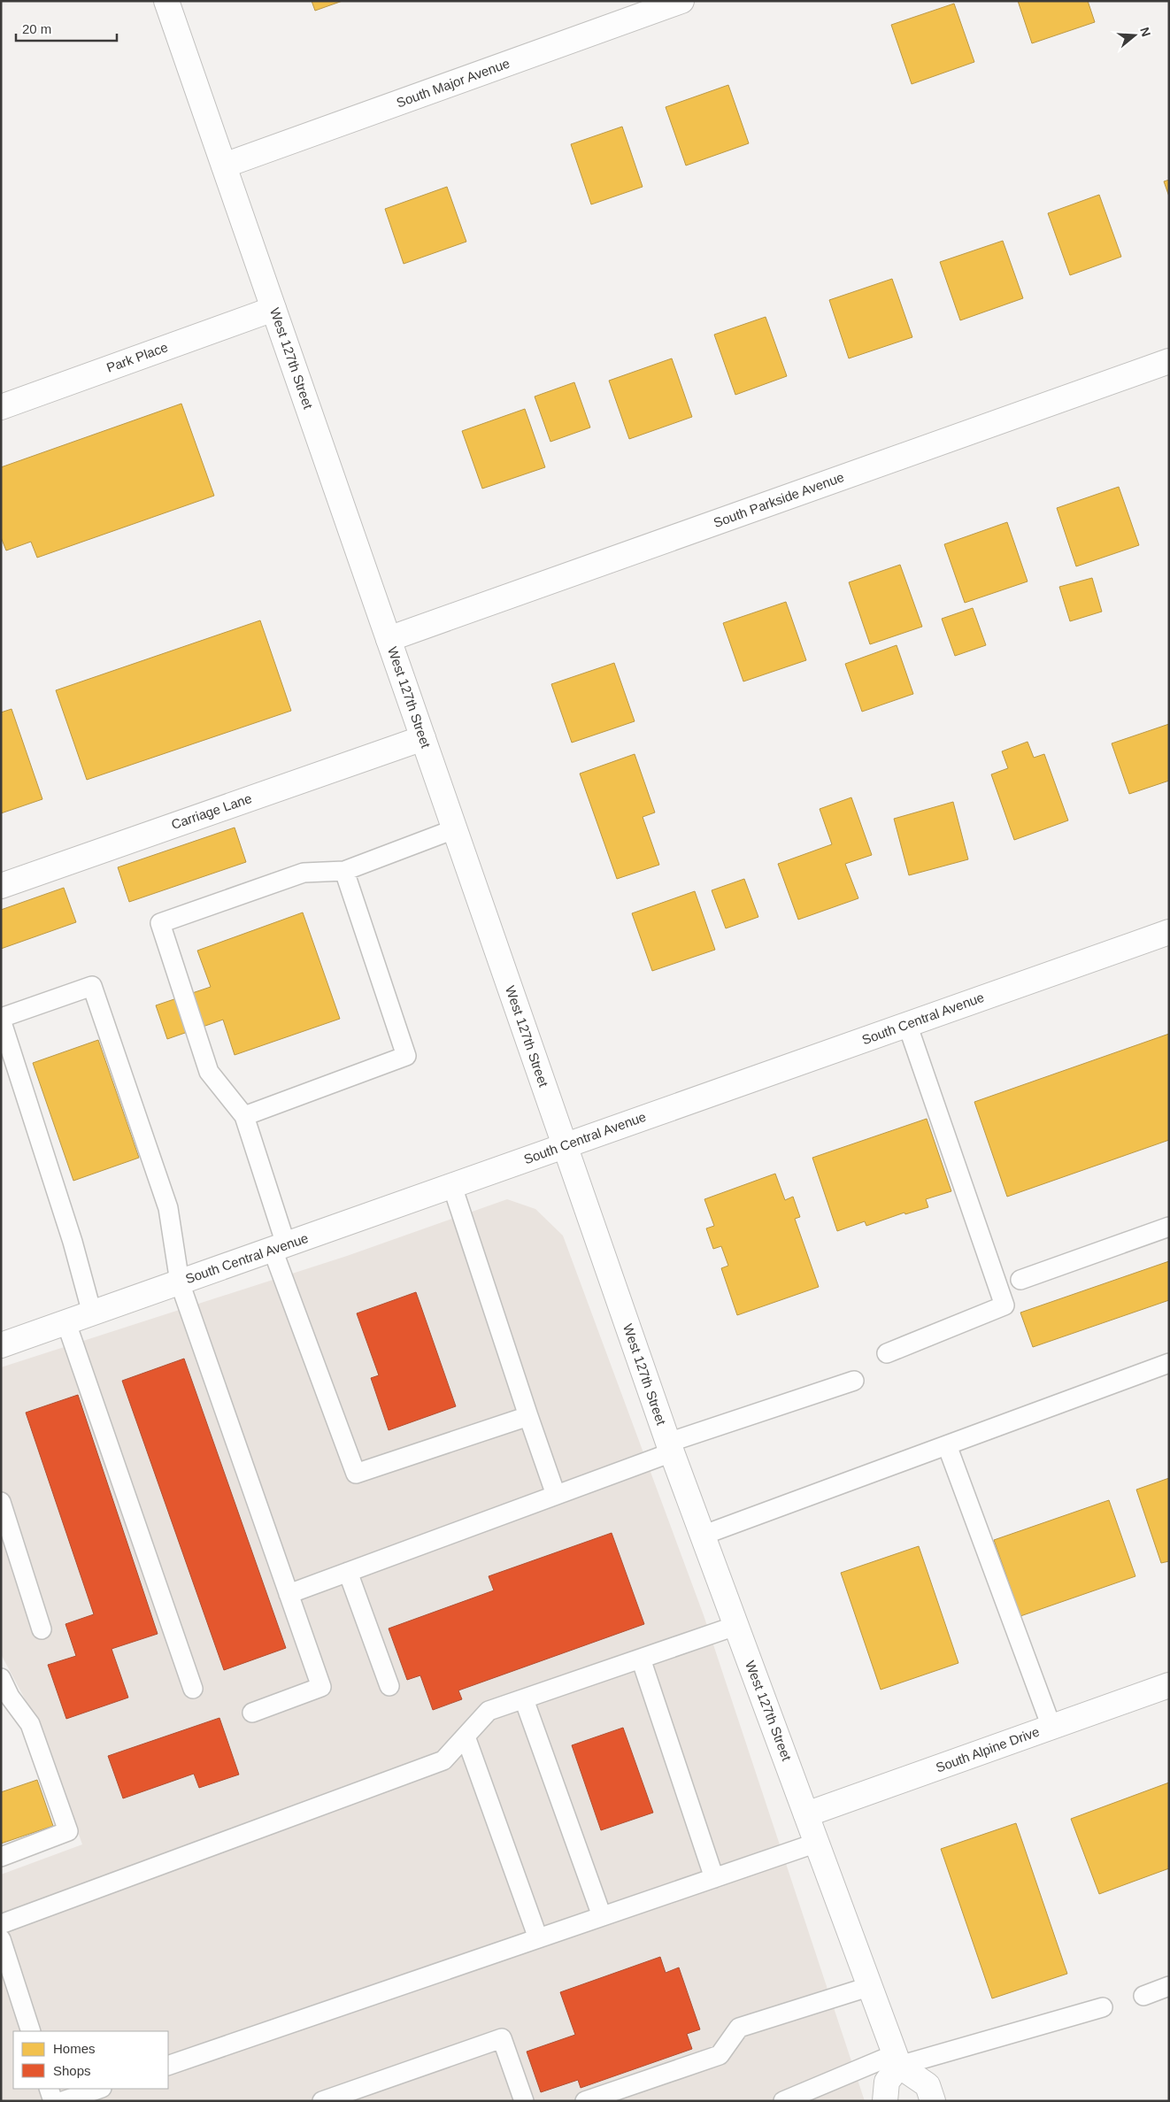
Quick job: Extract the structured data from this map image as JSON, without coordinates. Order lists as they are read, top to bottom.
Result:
{
  "streets": {
    "street": [
      "South Major Avenue",
      "Park Place",
      "West 127th Street",
      "South Parkside Avenue",
      "Carriage Lane",
      "South Central Avenue",
      "South Alpine Drive"
    ]
  },
  "crossings": [
    ["South Major Avenue", "West 127th Street"],
    ["Park Place", "West 127th Street"],
    ["West 127th Street", "South Parkside Avenue"],
    ["West 127th Street", "Carriage Lane"],
    ["West 127th Street", "South Central Avenue"],
    ["West 127th Street", "South Alpine Drive"]
  ],
  "legend": ["Homes", "Shops"],
  "scale_bar": "20 m",
  "north": "right"
}
